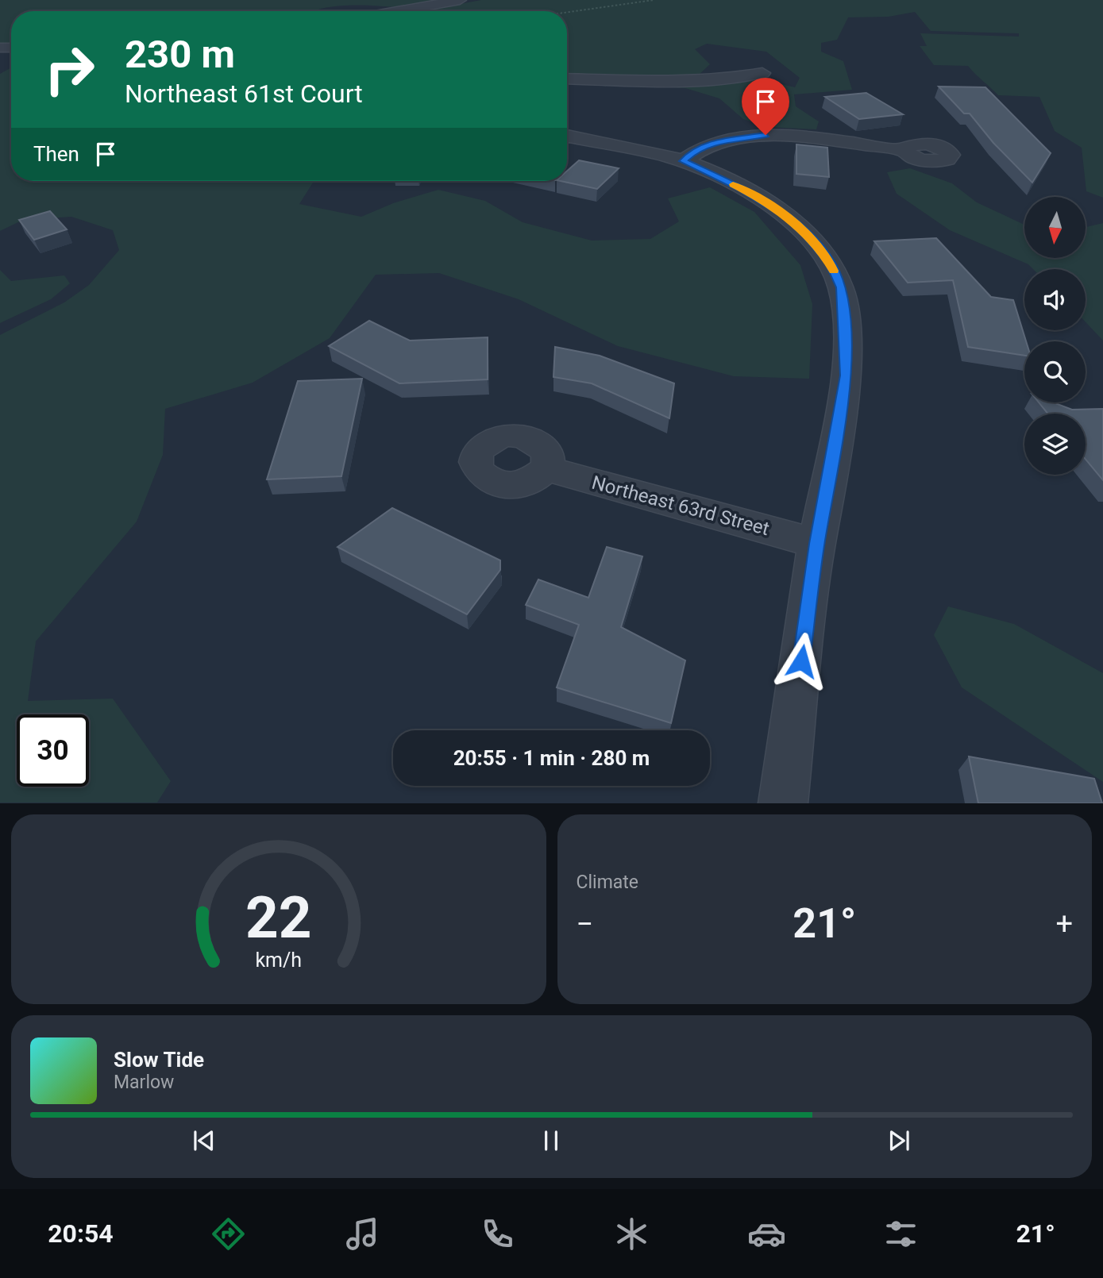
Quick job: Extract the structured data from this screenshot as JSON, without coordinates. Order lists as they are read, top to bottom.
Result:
{
  "streets": {
    "street": ["Northeast 63rd Street"]
  },
  "north": "bottom",
  "page": {
    "turn": ["230 m", "Northeast 61st Court"],
    "then": "Then",
    "limit": "30",
    "trip": "20:55 · 1 min · 280 m",
    "tile": "Climate",
    "heat": ["−", "21°", "+"],
    "song": ["Slow Tide", "Marlow"],
    "tabs": ["20:54", "21°"],
    "gauge": ["22", "km/h"]
  }
}
